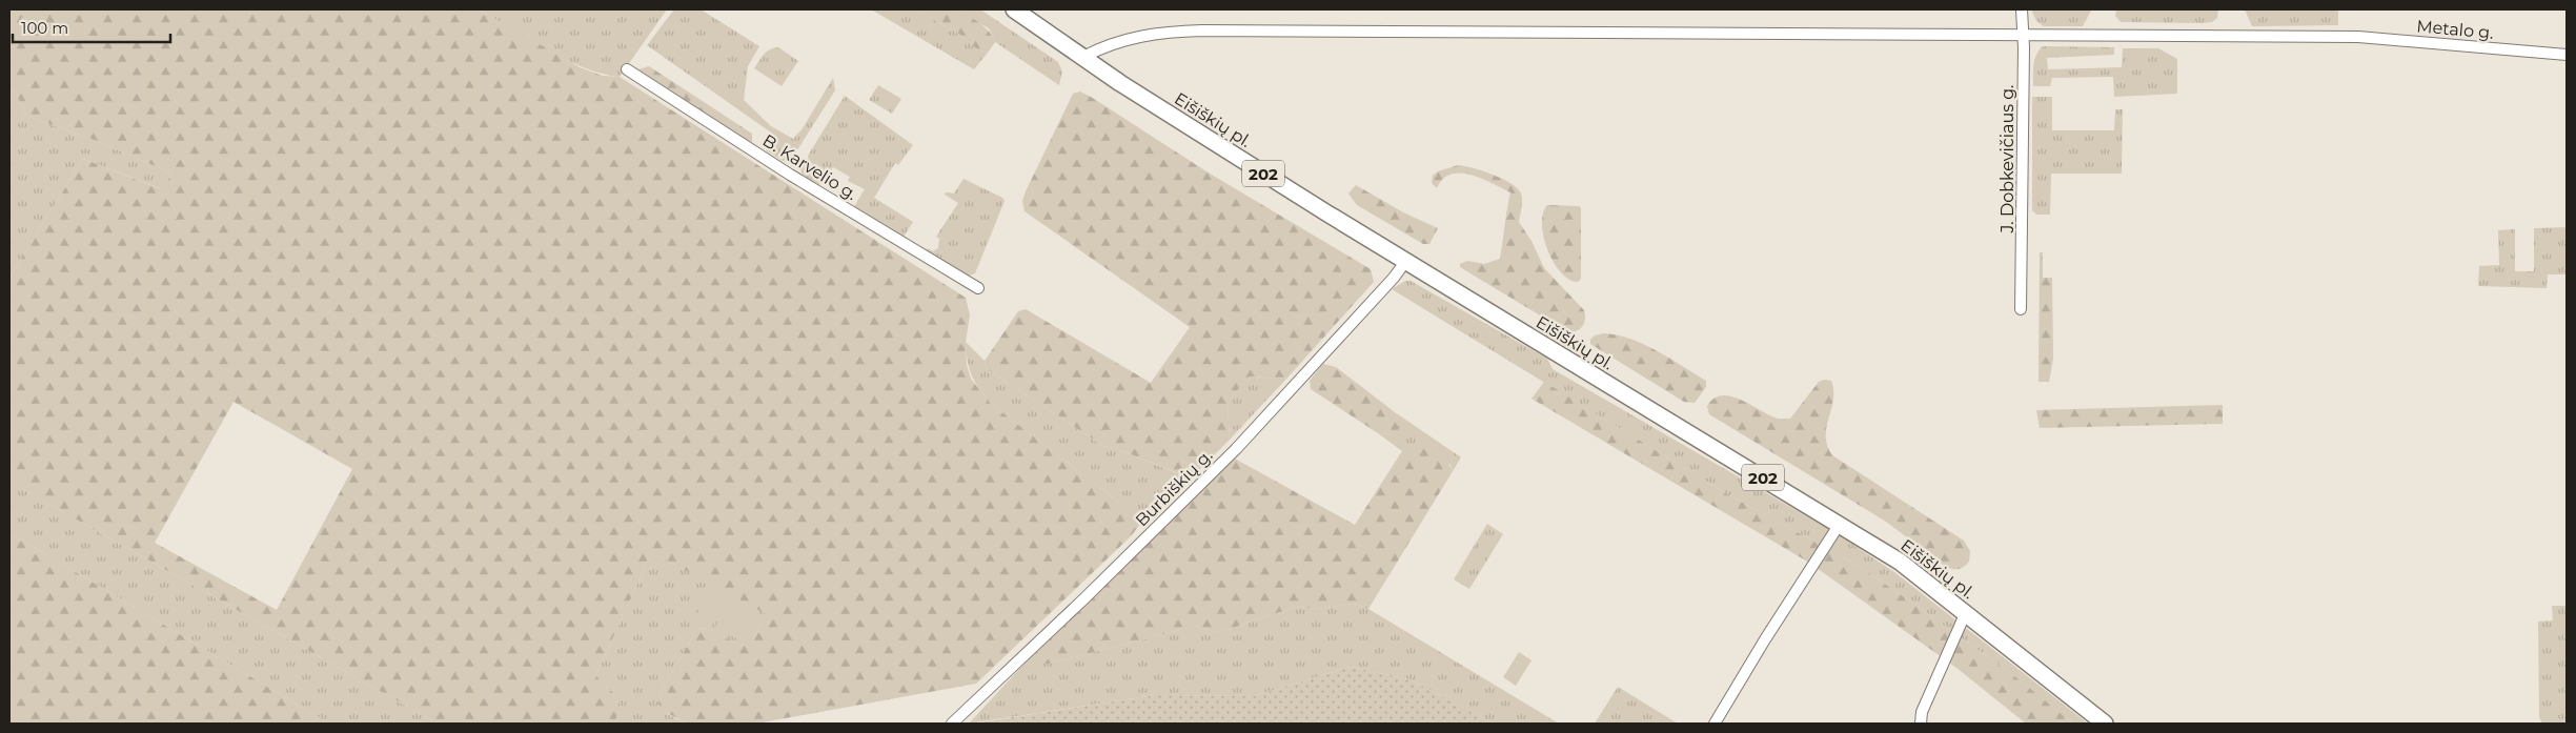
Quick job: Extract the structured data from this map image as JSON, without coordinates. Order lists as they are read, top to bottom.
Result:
{
  "streets": {
    "main road": ["Eišiškių pl.", "202"],
    "street": [
      "Metalo g.",
      "J. Dobkevičiaus g.",
      "B. Karvelio g.",
      "Burbiškių g."
    ]
  },
  "crossings": [
    ["Metalo g.", "Eišiškių pl."],
    ["Metalo g.", "J. Dobkevičiaus g."],
    ["Eišiškių pl.", "Burbiškių g."]
  ],
  "scale_bar": "100 m"
}
